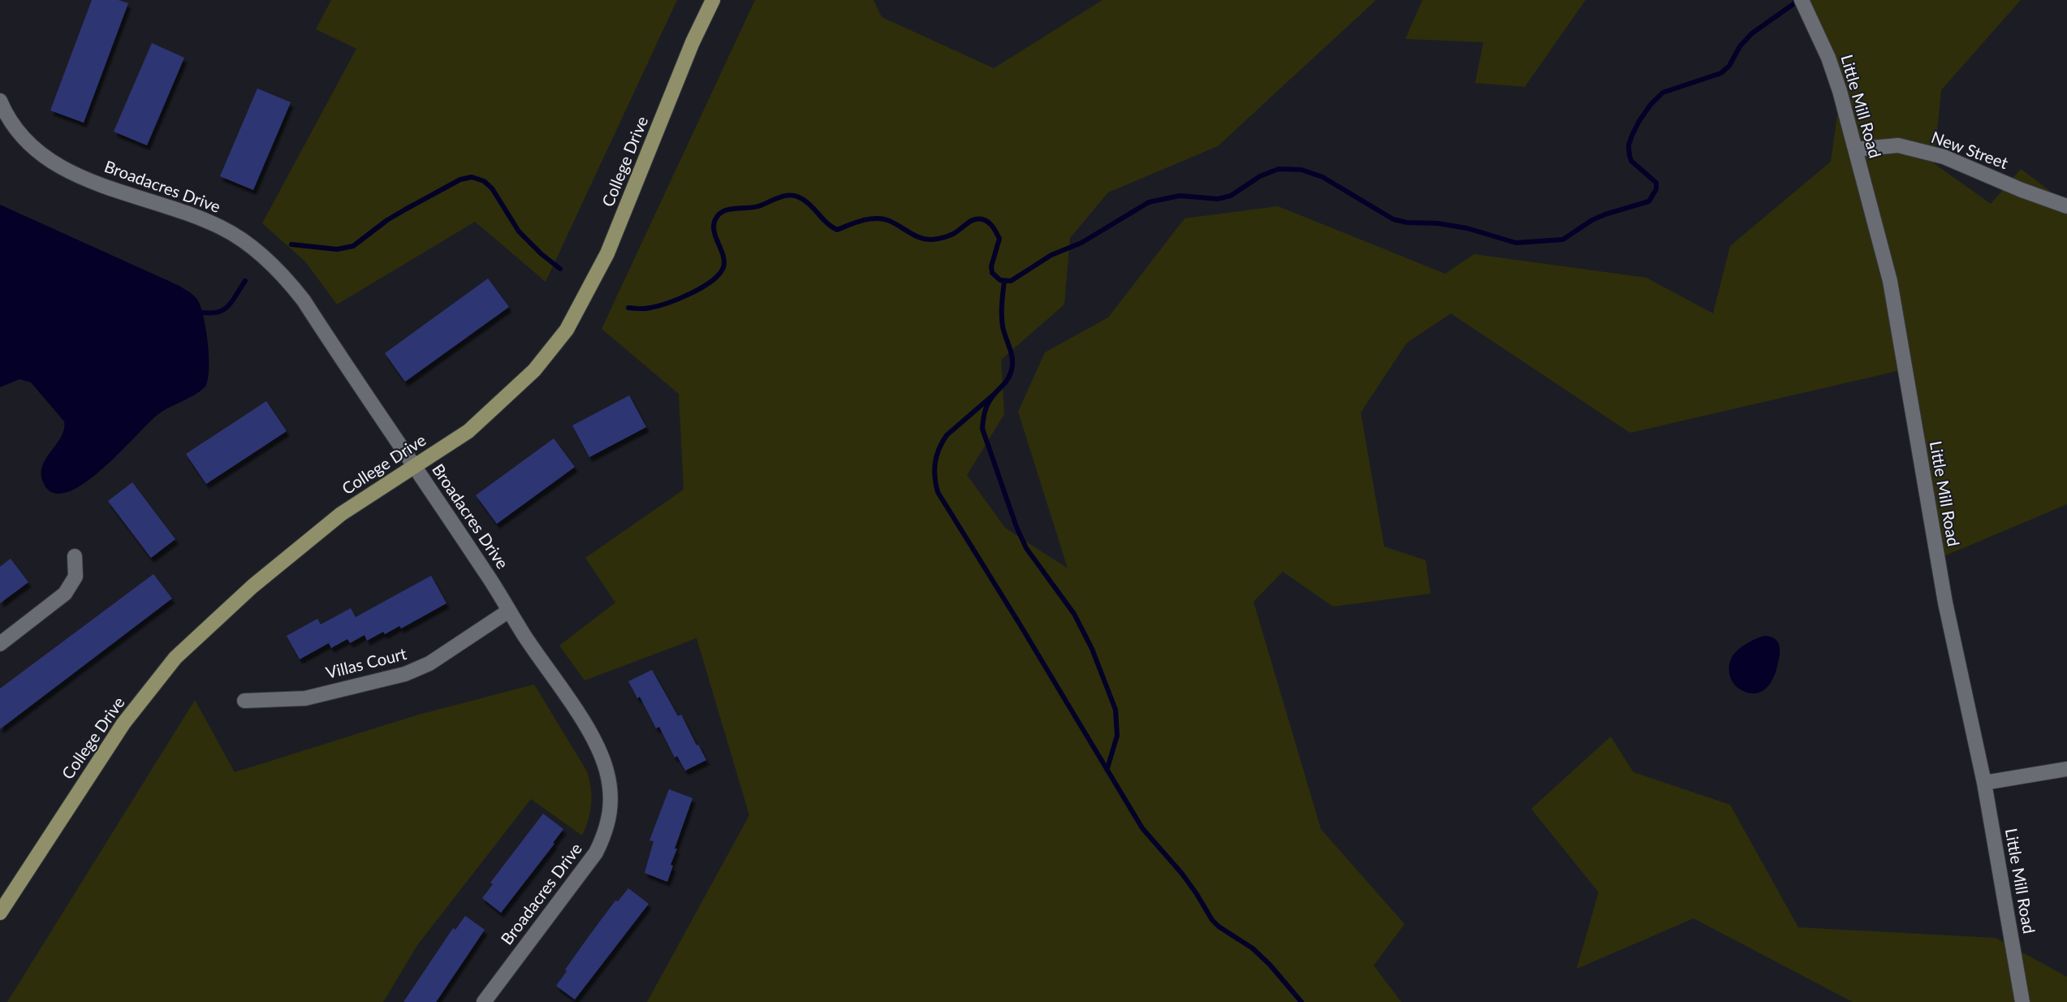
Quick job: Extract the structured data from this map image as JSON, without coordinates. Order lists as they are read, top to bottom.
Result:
{
  "streets": {
    "main road": ["College Drive"],
    "street": [
      "Little Mill Road",
      "New Street",
      "Broadacres Drive",
      "Villas Court"
    ]
  },
  "crossings": [
    ["Little Mill Road", "New Street"],
    ["College Drive", "Broadacres Drive"],
    ["Broadacres Drive", "Villas Court"]
  ]
}
